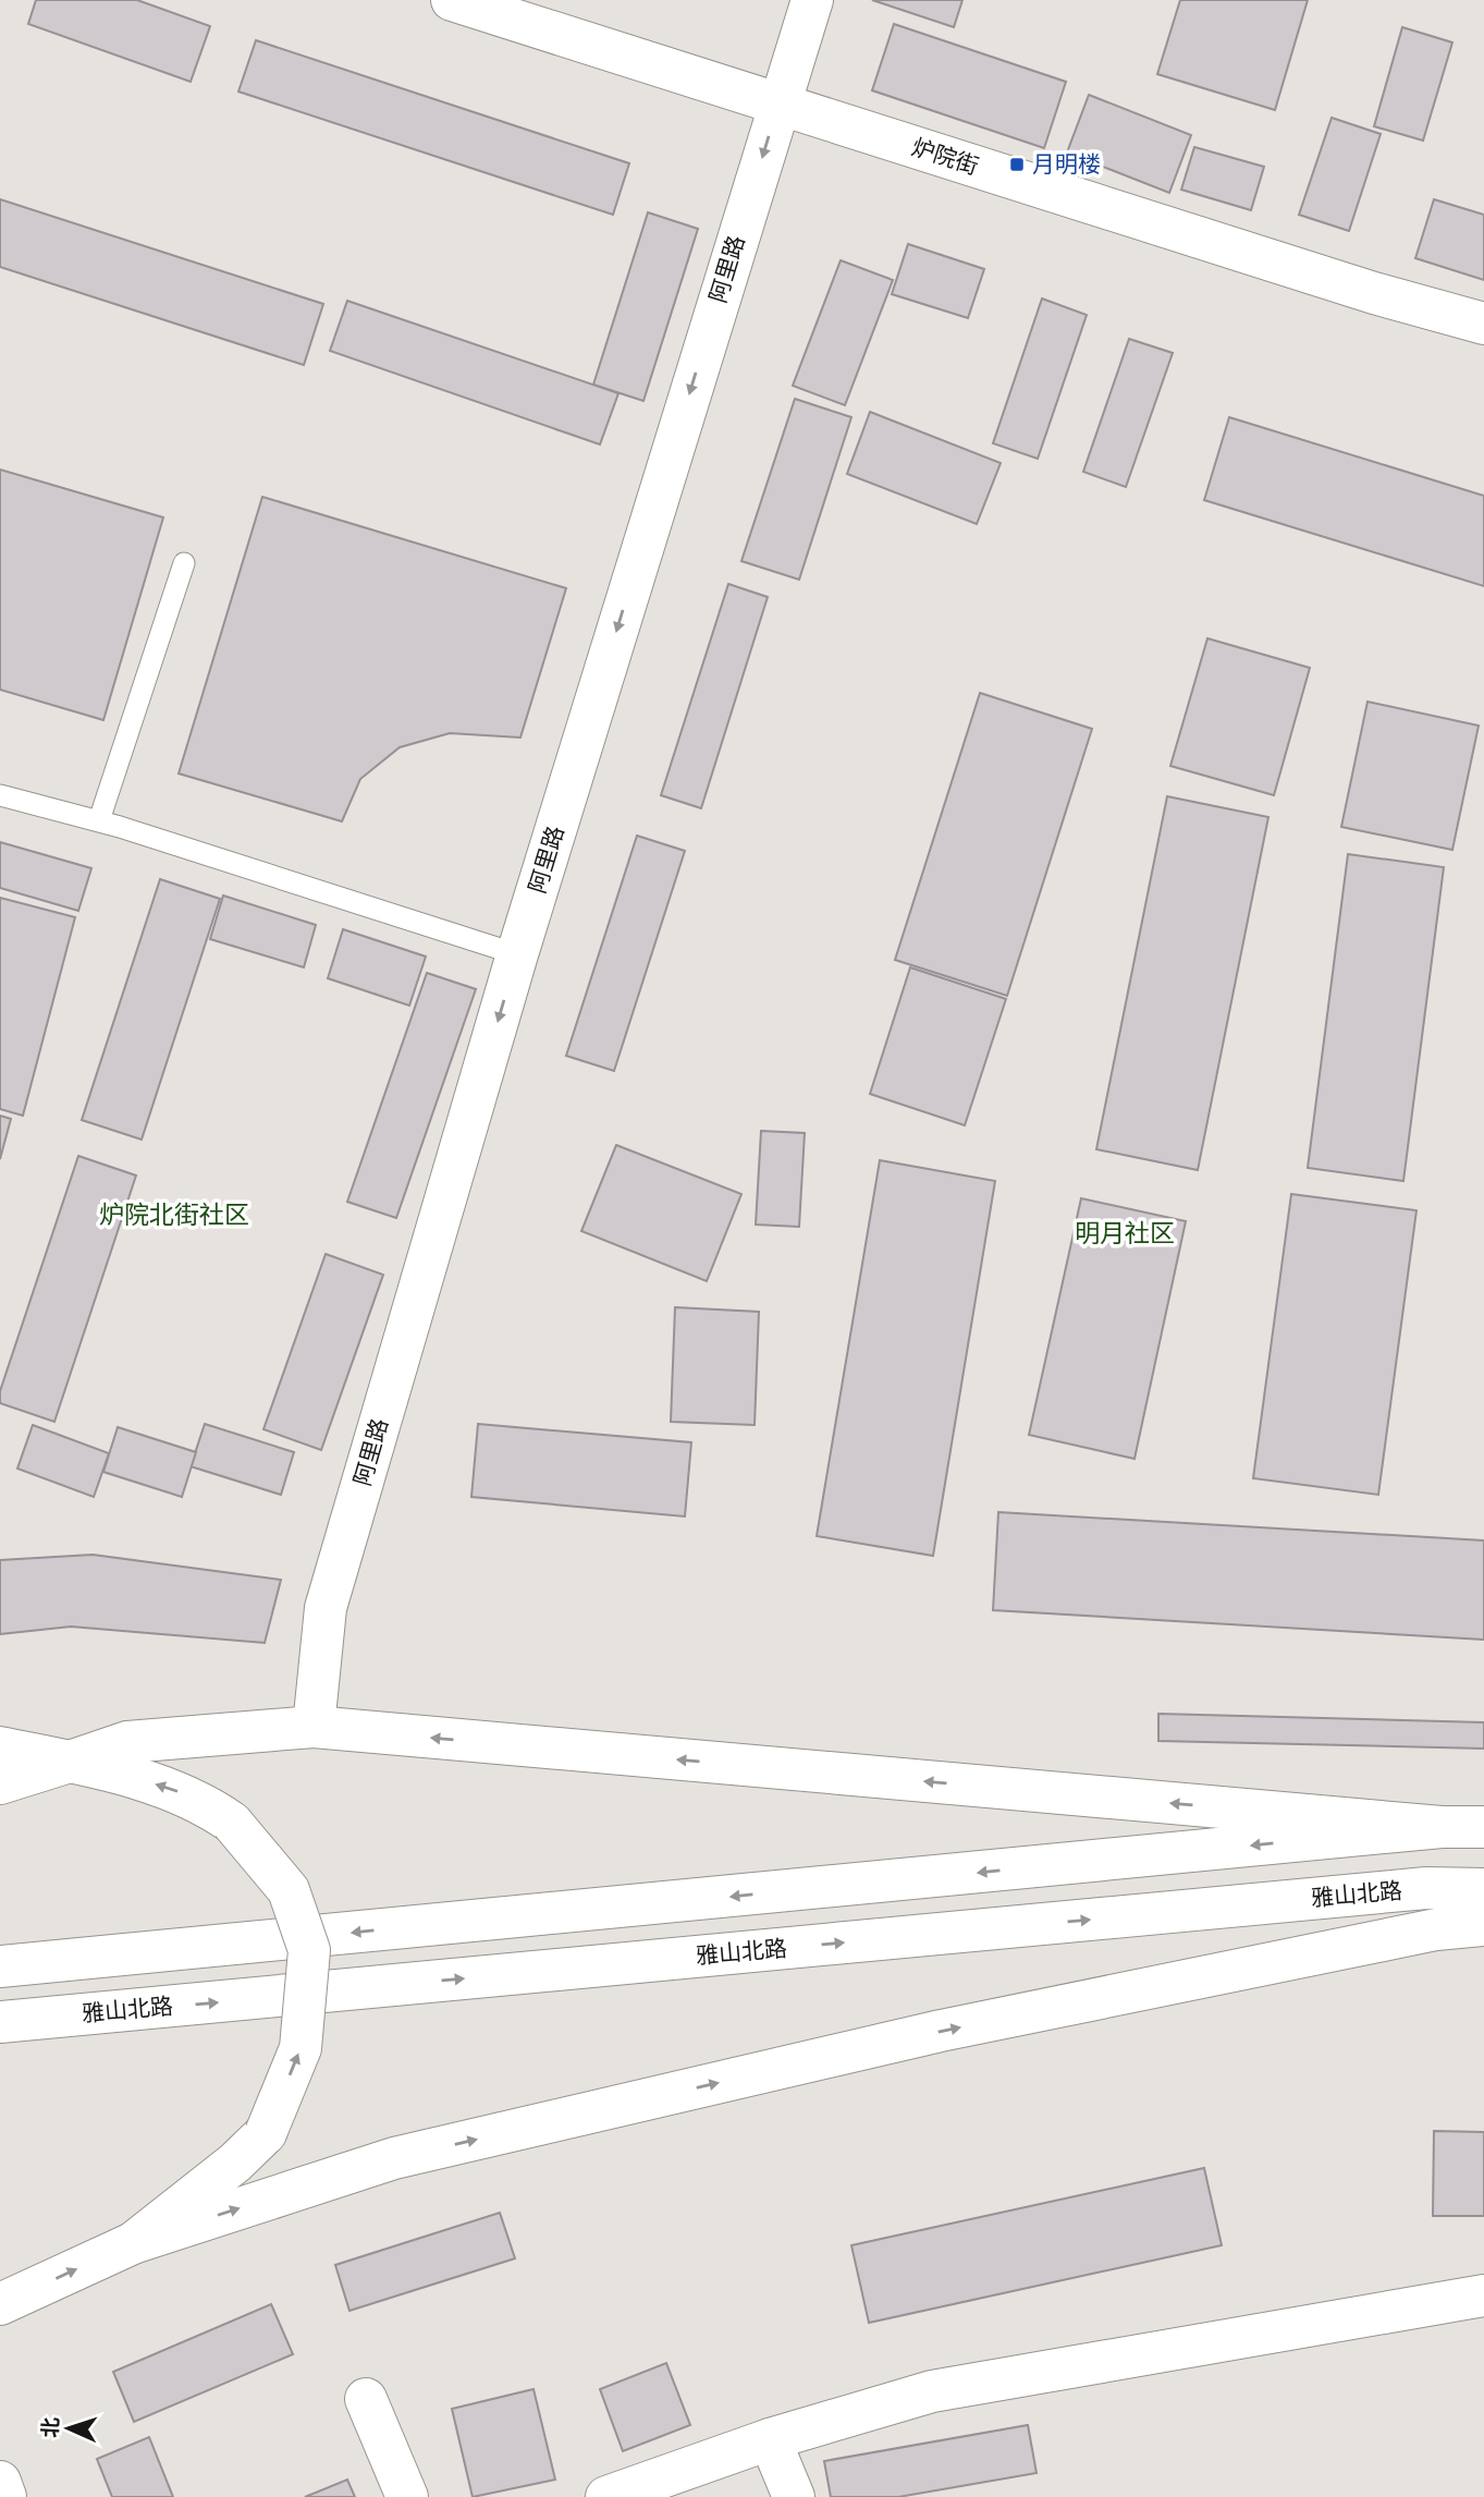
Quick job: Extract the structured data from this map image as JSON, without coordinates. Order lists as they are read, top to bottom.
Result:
{
  "streets": {
    "main road": ["炉院街", "阿里路", "雅山北路"]
  },
  "crossings": [
    ["炉院街", "阿里路"]
  ],
  "one_way": ["阿里路"],
  "districts": ["炉院北街社区", "明月社区"],
  "places": {
    "transit": ["月明楼"]
  },
  "north": "left"
}
